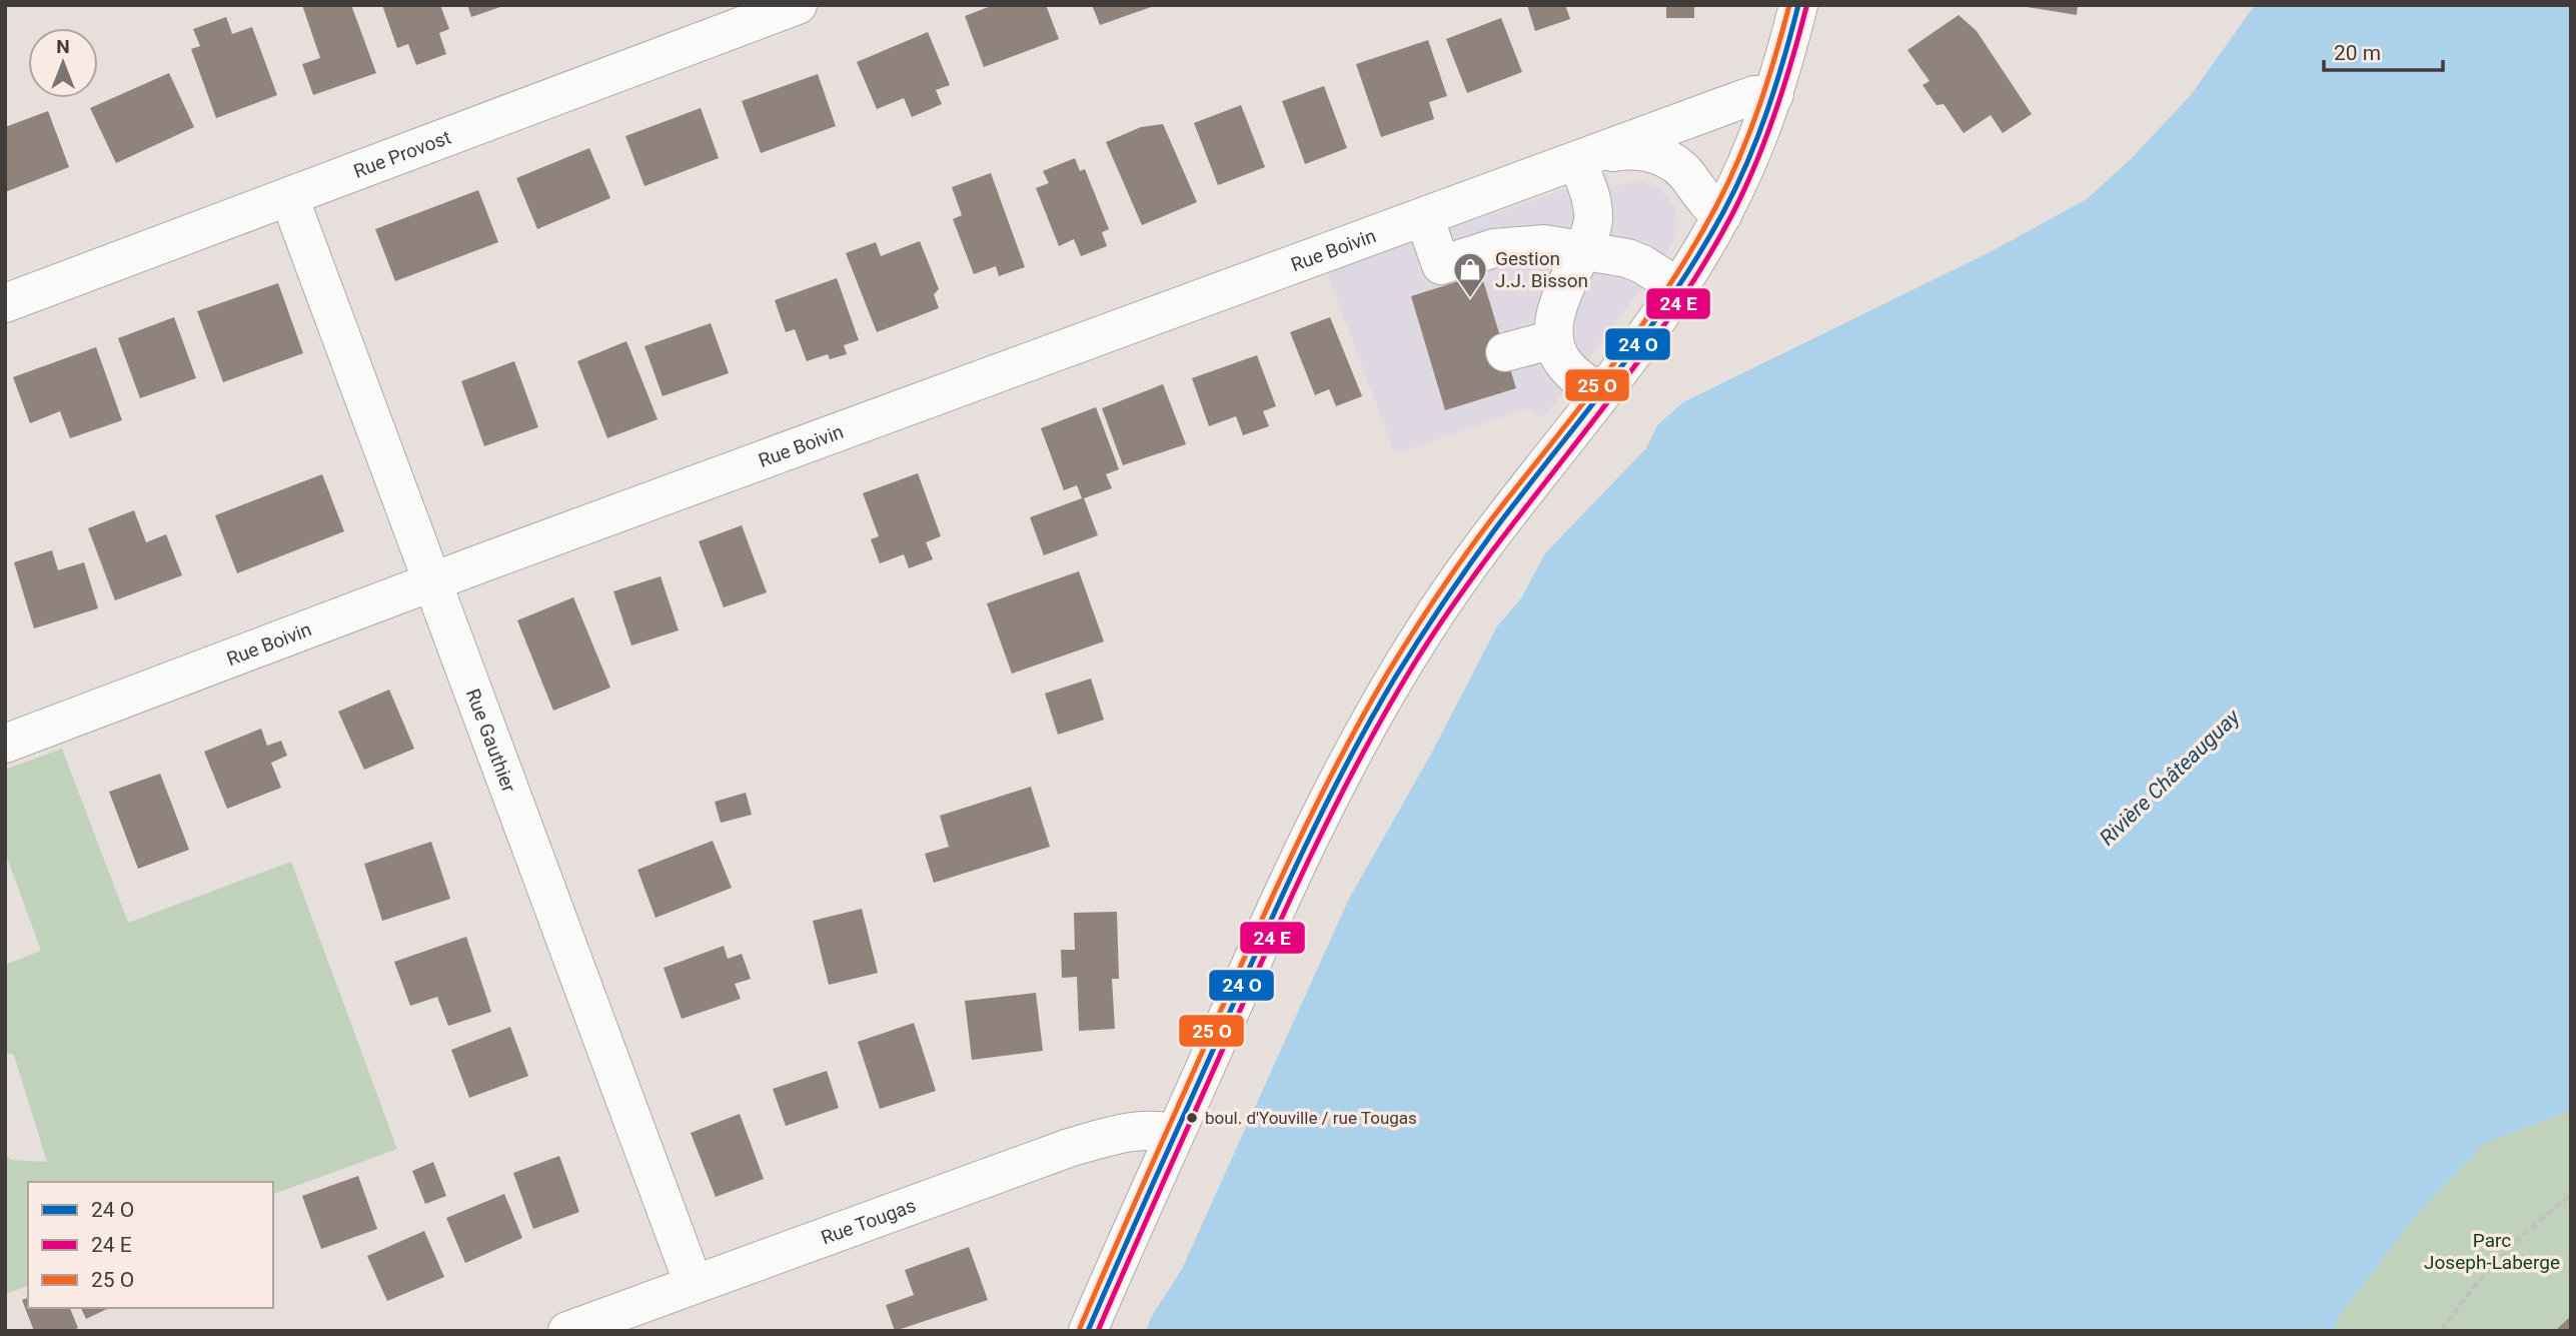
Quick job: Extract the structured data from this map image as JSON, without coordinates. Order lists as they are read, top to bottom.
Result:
{
  "streets": {
    "street": [
      "Rue Provost",
      "Rue Boivin",
      "Rue Gauthier",
      "Rue Tougas"
    ]
  },
  "crossings": [
    ["Rue Provost", "Rue Gauthier"],
    ["Rue Boivin", "Rue Gauthier"],
    ["Rue Gauthier", "Rue Tougas"]
  ],
  "water": ["Rivière Châteauguay"],
  "parks": ["Parc Joseph-Laberge"],
  "places": {
    "shop": ["Gestion J.J. Bisson"],
    "other": ["boul. d'Youville / rue Tougas"]
  },
  "legend": ["24 O", "24 E", "25 O"],
  "scale_bar": "20 m",
  "north": "top"
}
